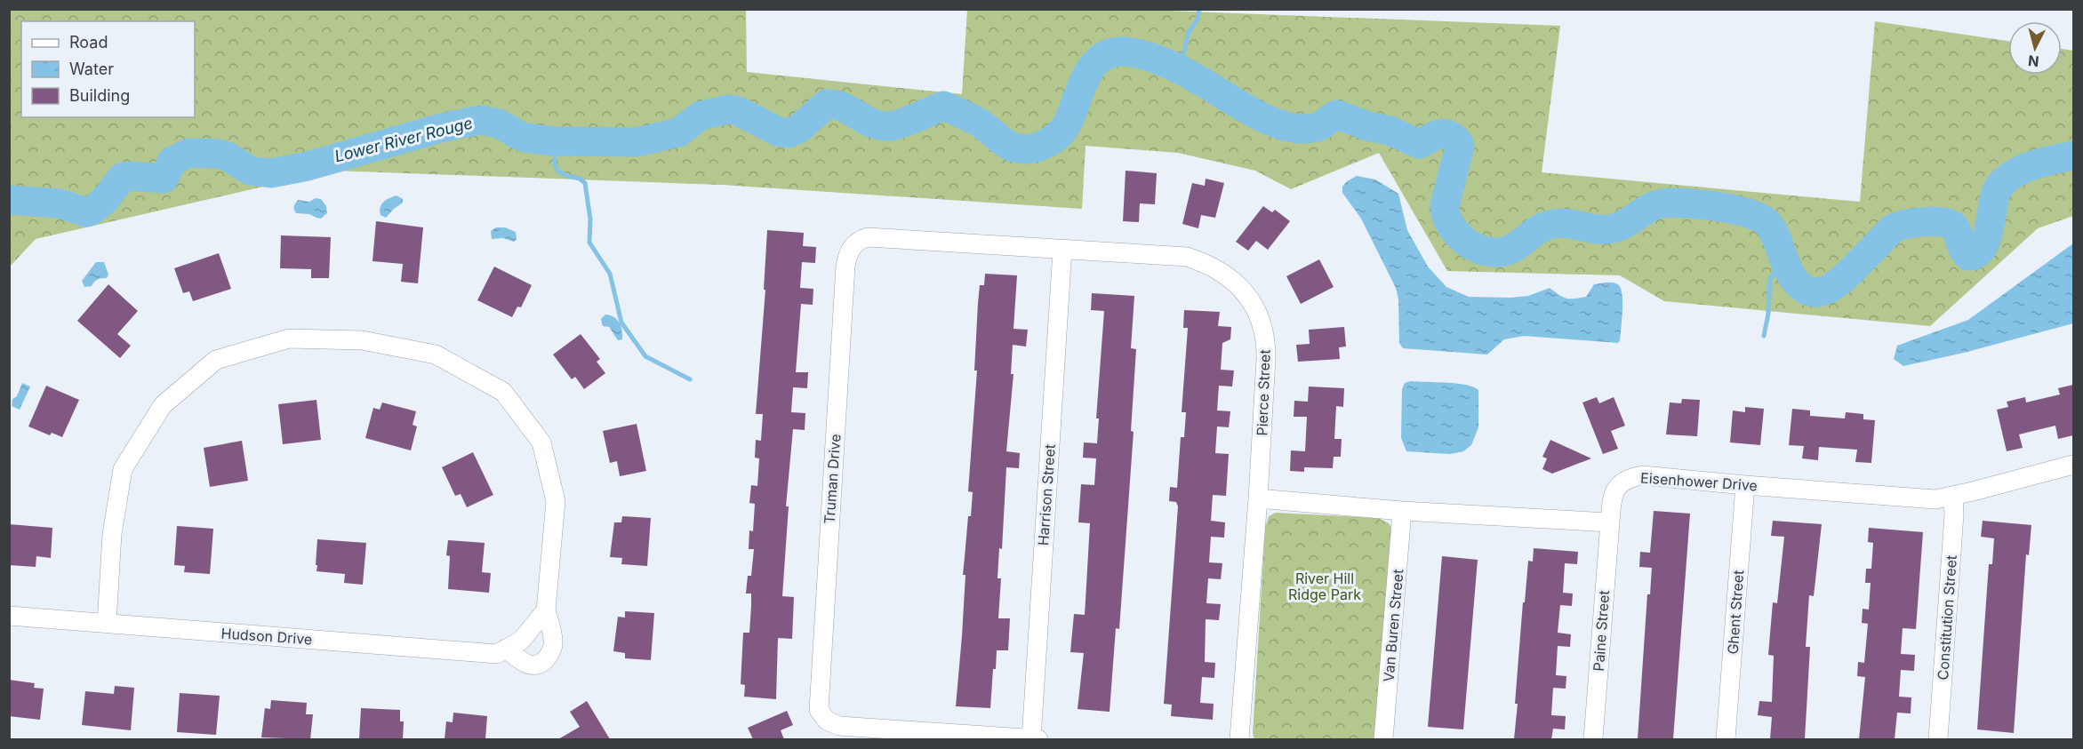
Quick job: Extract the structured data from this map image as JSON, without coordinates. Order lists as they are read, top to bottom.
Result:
{
  "streets": {
    "street": [
      "Pierce Street",
      "Truman Drive",
      "Eisenhower Drive",
      "Harrison Street",
      "Ghent Street",
      "Constitution Street",
      "Van Buren Street",
      "Paine Street",
      "Hudson Drive"
    ]
  },
  "crossings": [
    ["Pierce Street", "Truman Drive"],
    ["Pierce Street", "Harrison Street"],
    ["Truman Drive", "Harrison Street"],
    ["Eisenhower Drive", "Ghent Street"],
    ["Eisenhower Drive", "Constitution Street"],
    ["Eisenhower Drive", "Paine Street"]
  ],
  "water": ["Lower River Rouge"],
  "parks": ["River Hill Ridge Park"],
  "legend": ["Road", "Water", "Building"],
  "north": "bottom"
}
